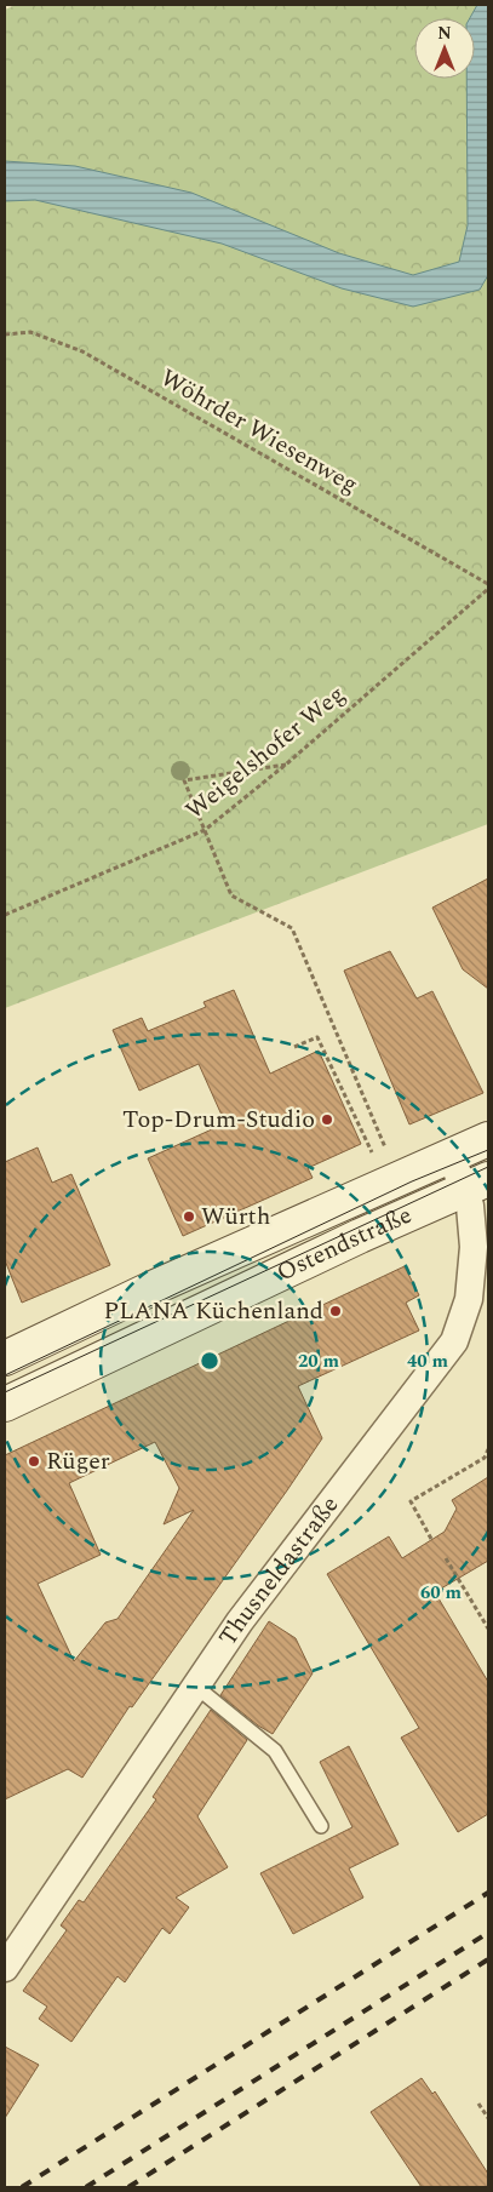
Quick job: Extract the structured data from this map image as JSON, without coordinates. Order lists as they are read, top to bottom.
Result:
{
  "streets": {
    "main road": ["Ostendstraße"],
    "street": ["Thusneldastraße"],
    "path": ["Wöhrder Wiesenweg", "Weigelshofer Weg"]
  },
  "crossings": [
    ["Ostendstraße", "Thusneldastraße"]
  ],
  "places": [
    "Top-Drum-Studio",
    "Würth",
    "PLANA Küchenland",
    "Rüger"
  ],
  "north": "top",
  "rings": ["20 m", "40 m", "60 m"]
}
